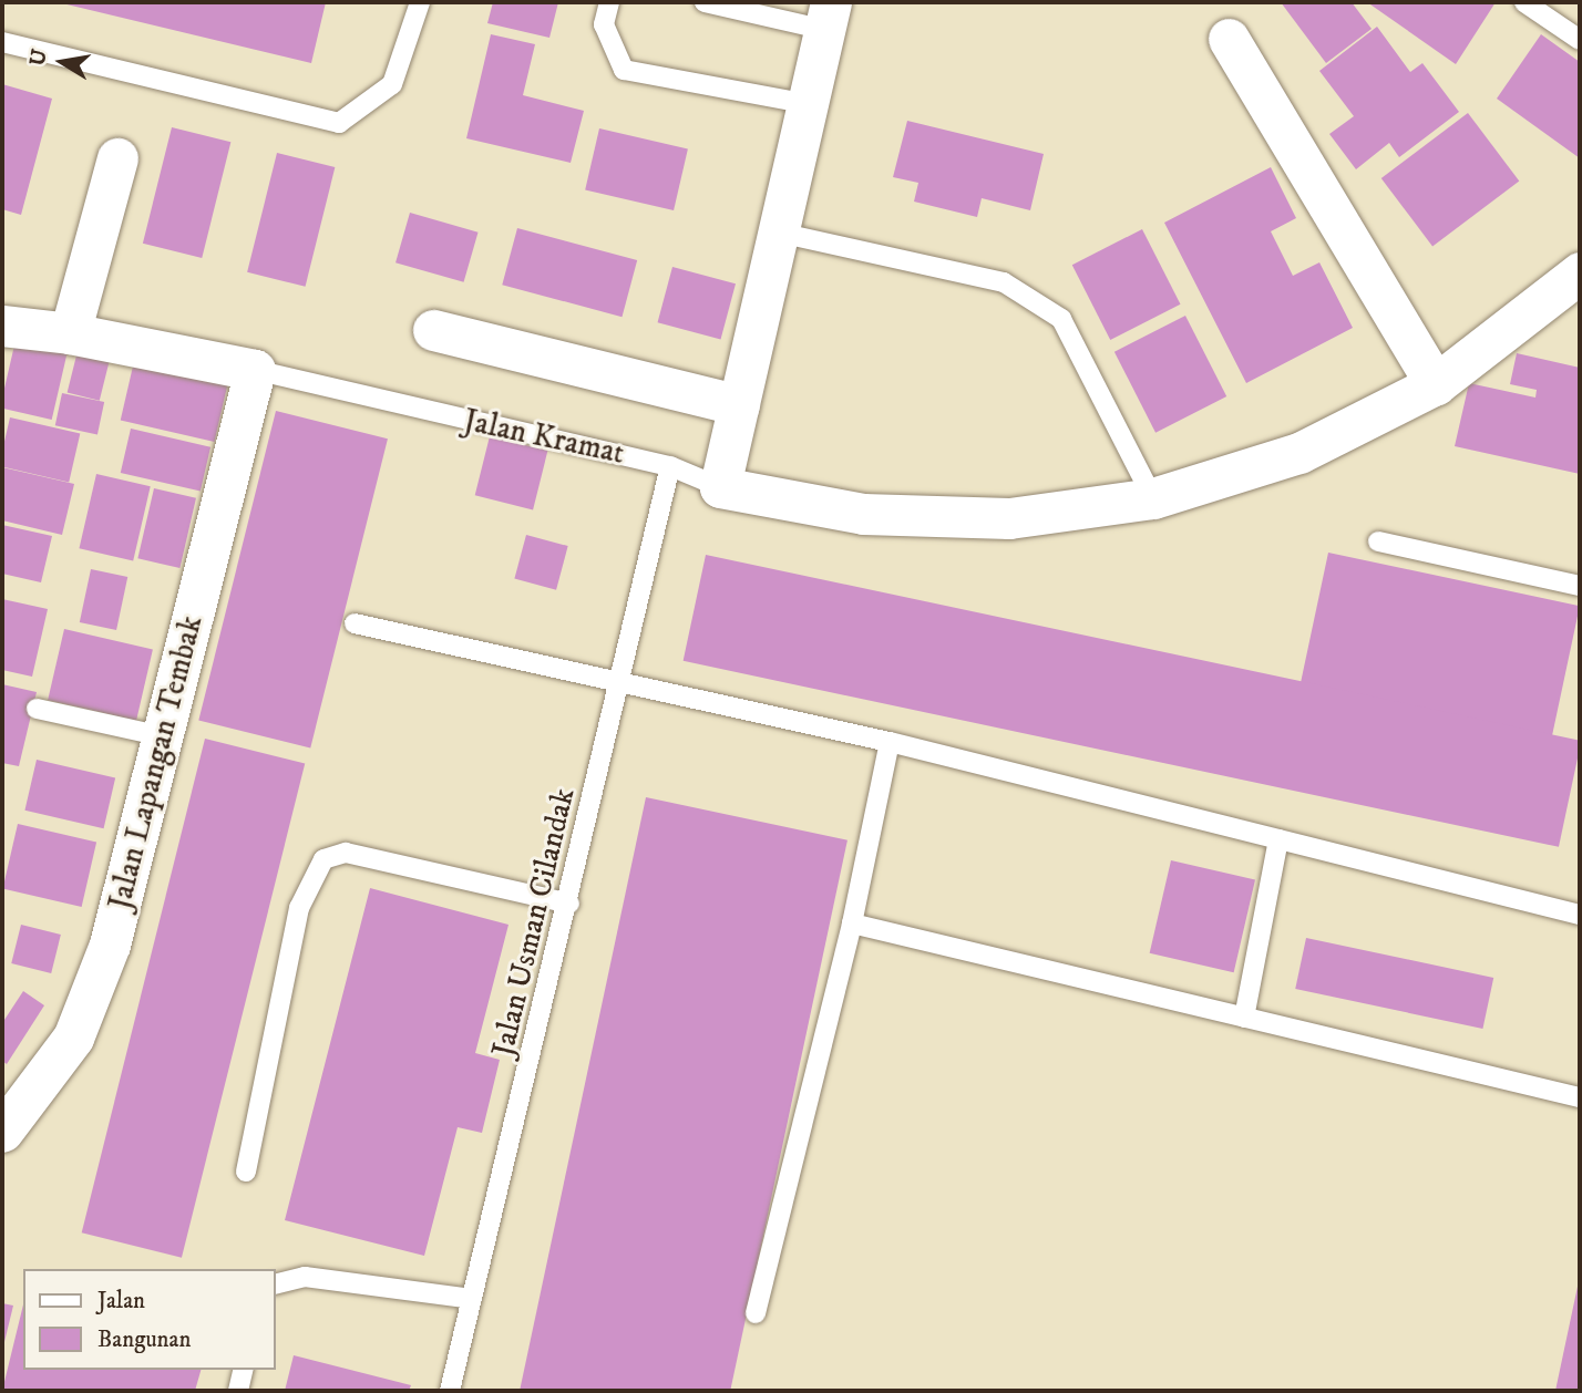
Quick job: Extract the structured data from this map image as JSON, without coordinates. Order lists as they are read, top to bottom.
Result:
{
  "streets": {
    "street": ["Jalan Lapangan Tembak"],
    "lane": ["Jalan Kramat", "Jalan Usman Cilandak"]
  },
  "crossings": [
    ["Jalan Kramat", "Jalan Lapangan Tembak"],
    ["Jalan Kramat", "Jalan Usman Cilandak"]
  ],
  "legend": ["Jalan", "Bangunan"],
  "north": "left"
}
